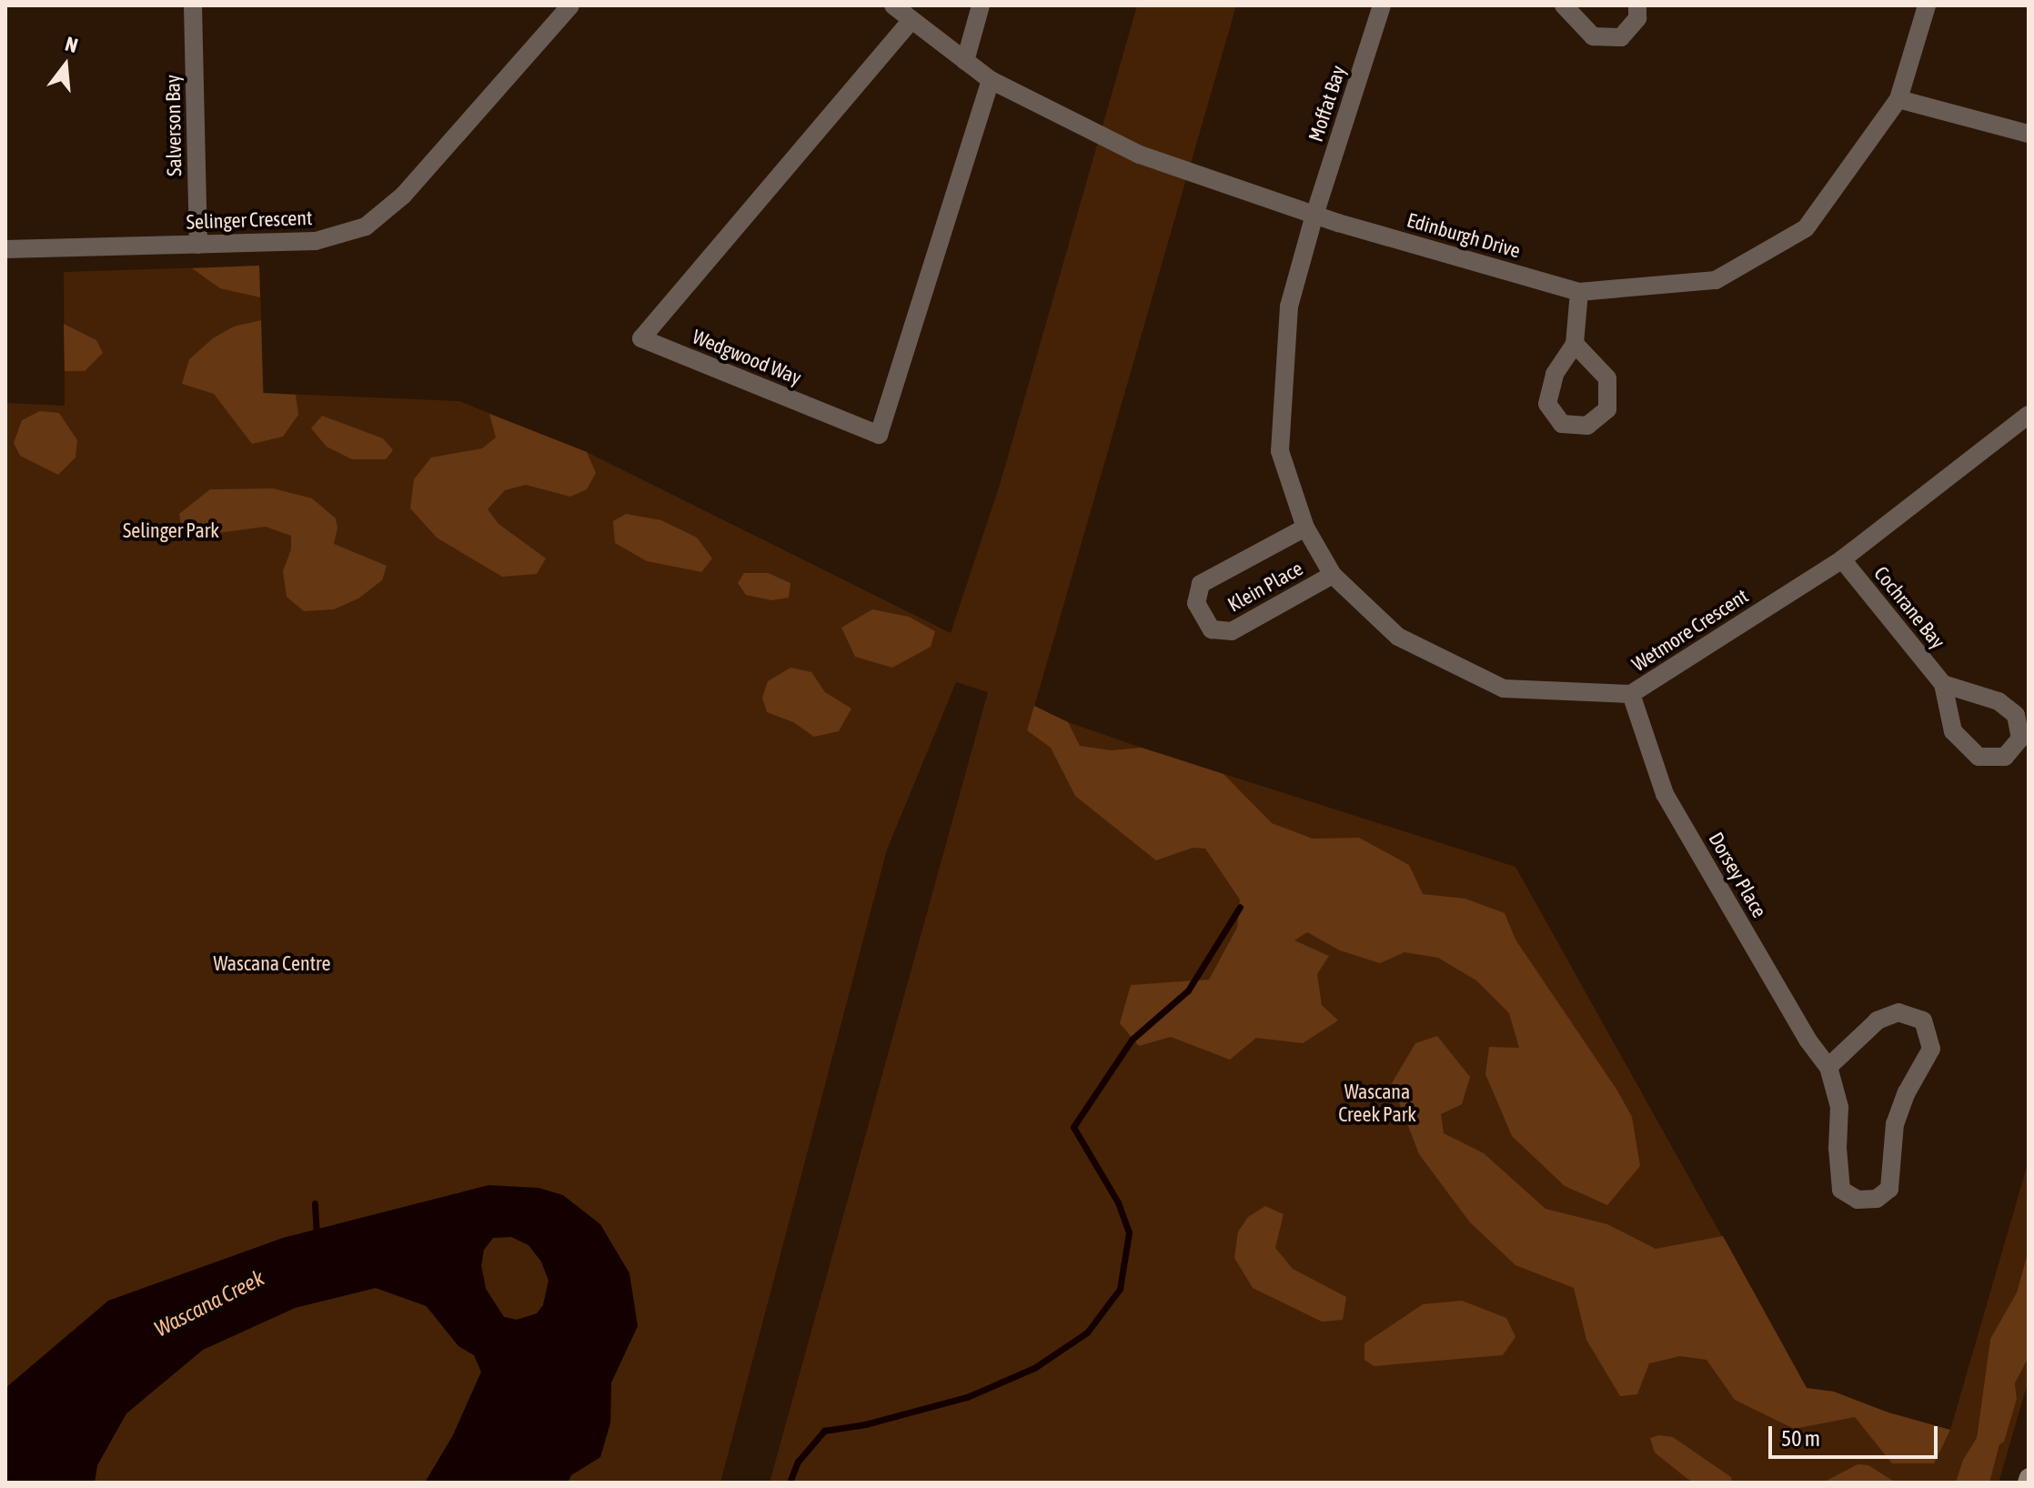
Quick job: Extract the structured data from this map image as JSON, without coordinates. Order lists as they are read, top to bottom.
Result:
{
  "streets": {
    "street": [
      "Moffat Bay",
      "Salverson Bay",
      "Selinger Crescent",
      "Edinburgh Drive",
      "Wedgwood Way",
      "Klein Place",
      "Cochrane Bay",
      "Wetmore Crescent",
      "Dorsey Place"
    ]
  },
  "crossings": [
    ["Moffat Bay", "Edinburgh Drive"],
    ["Moffat Bay", "Wetmore Crescent"],
    ["Salverson Bay", "Selinger Crescent"],
    ["Edinburgh Drive", "Wedgwood Way"],
    ["Edinburgh Drive", "Wetmore Crescent"],
    ["Klein Place", "Wetmore Crescent"],
    ["Cochrane Bay", "Wetmore Crescent"],
    ["Wetmore Crescent", "Dorsey Place"]
  ],
  "water": ["Wascana Creek"],
  "parks": ["Selinger Park", "Wascana Centre", "Wascana Creek Park"],
  "scale_bar": "50 m",
  "north": "top"
}
